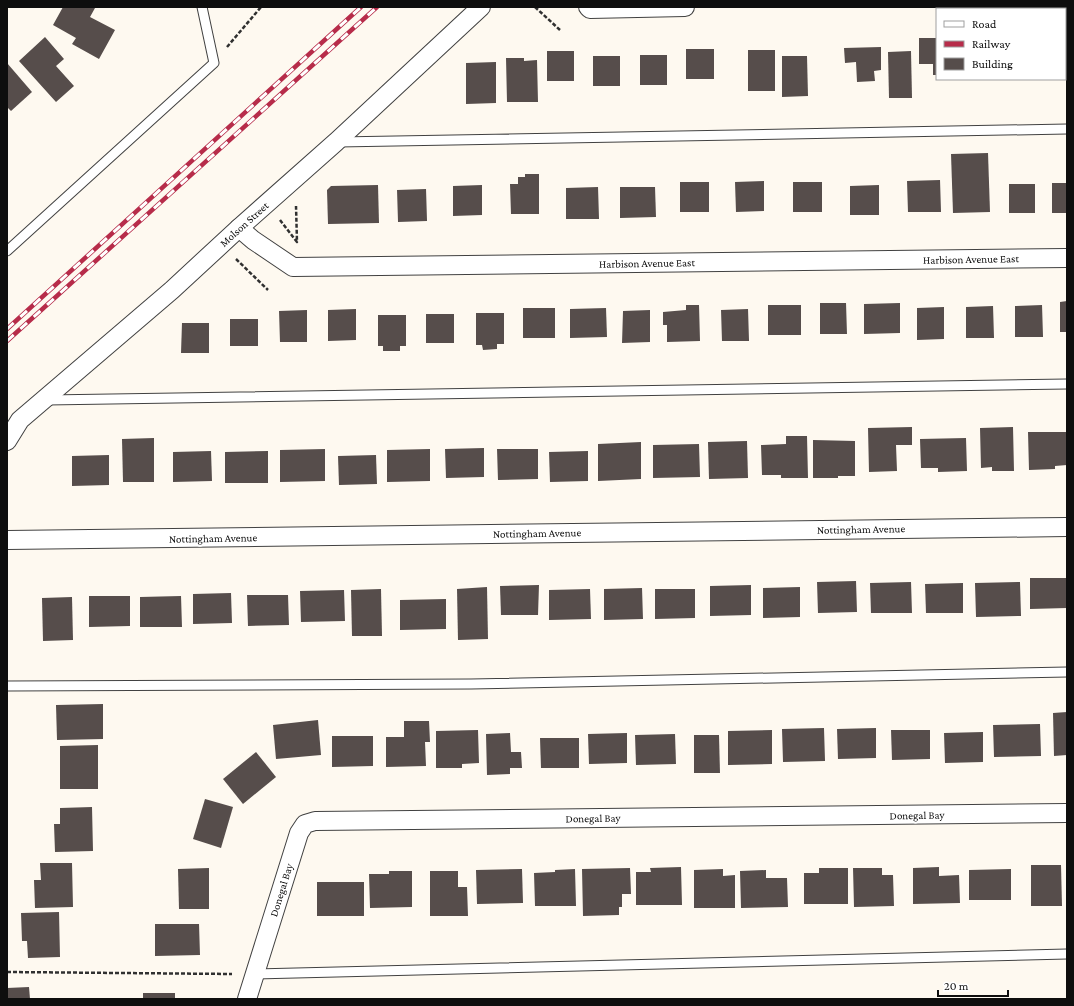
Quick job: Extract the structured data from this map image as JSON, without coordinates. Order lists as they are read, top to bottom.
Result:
{
  "streets": {
    "street": [
      "Molson Street",
      "Harbison Avenue East",
      "Nottingham Avenue",
      "Donegal Bay"
    ]
  },
  "crossings": [
    ["Molson Street", "Harbison Avenue East"]
  ],
  "legend": ["Road", "Railway", "Building"],
  "scale_bar": "20 m"
}
